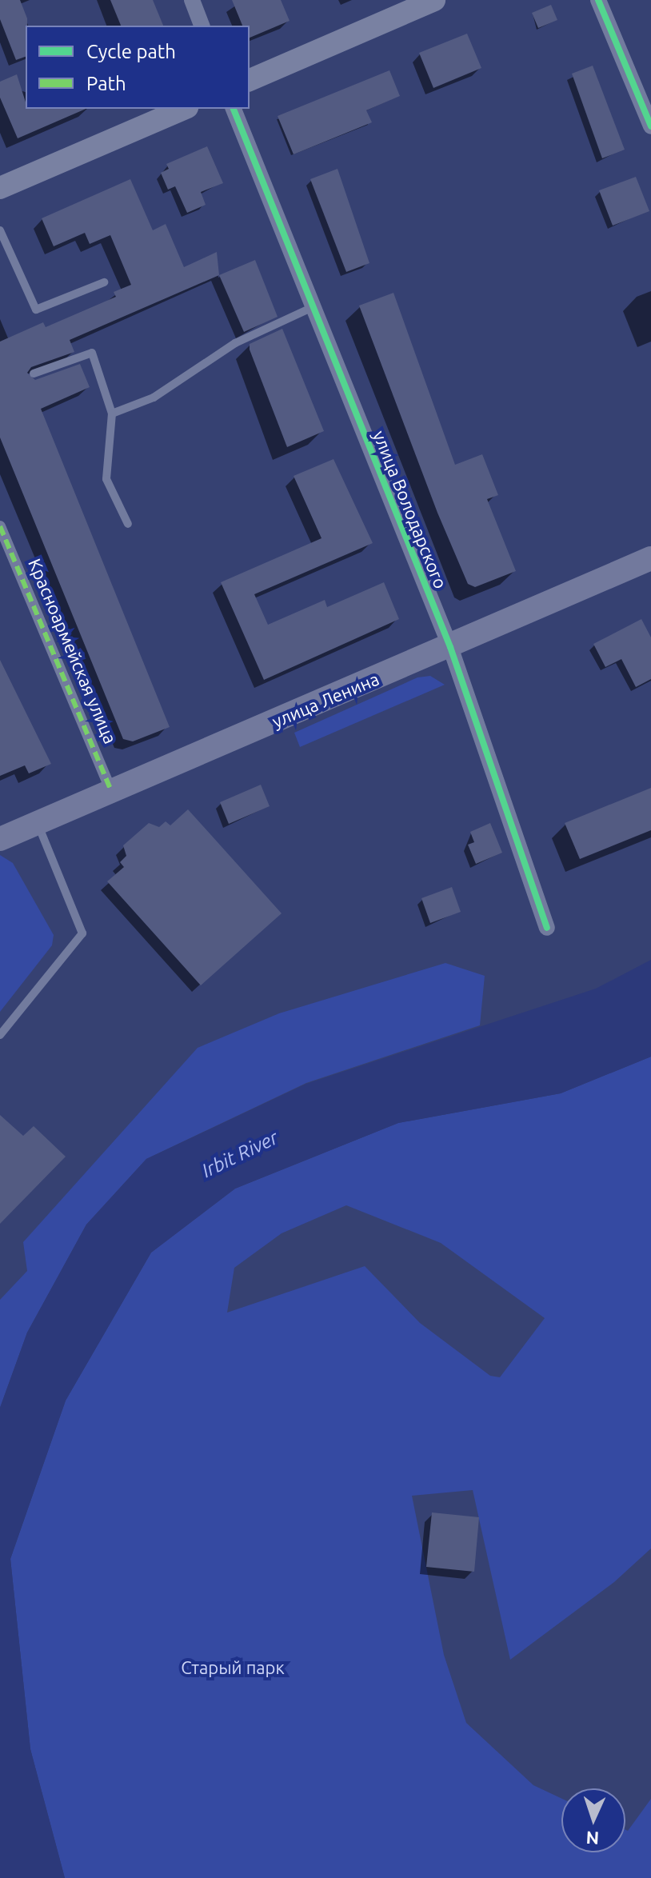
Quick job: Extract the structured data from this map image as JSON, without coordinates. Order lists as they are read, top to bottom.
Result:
{
  "streets": {
    "main road": ["улица Ленина"],
    "street": ["улица Володарского", "Красноармейская улица"]
  },
  "crossings": [
    ["улица Володарского", "улица Ленина"],
    ["Красноармейская улица", "улица Ленина"]
  ],
  "water": ["Irbit River"],
  "parks": ["Старый парк"],
  "legend": ["Cycle path", "Path"],
  "north": "bottom"
}
